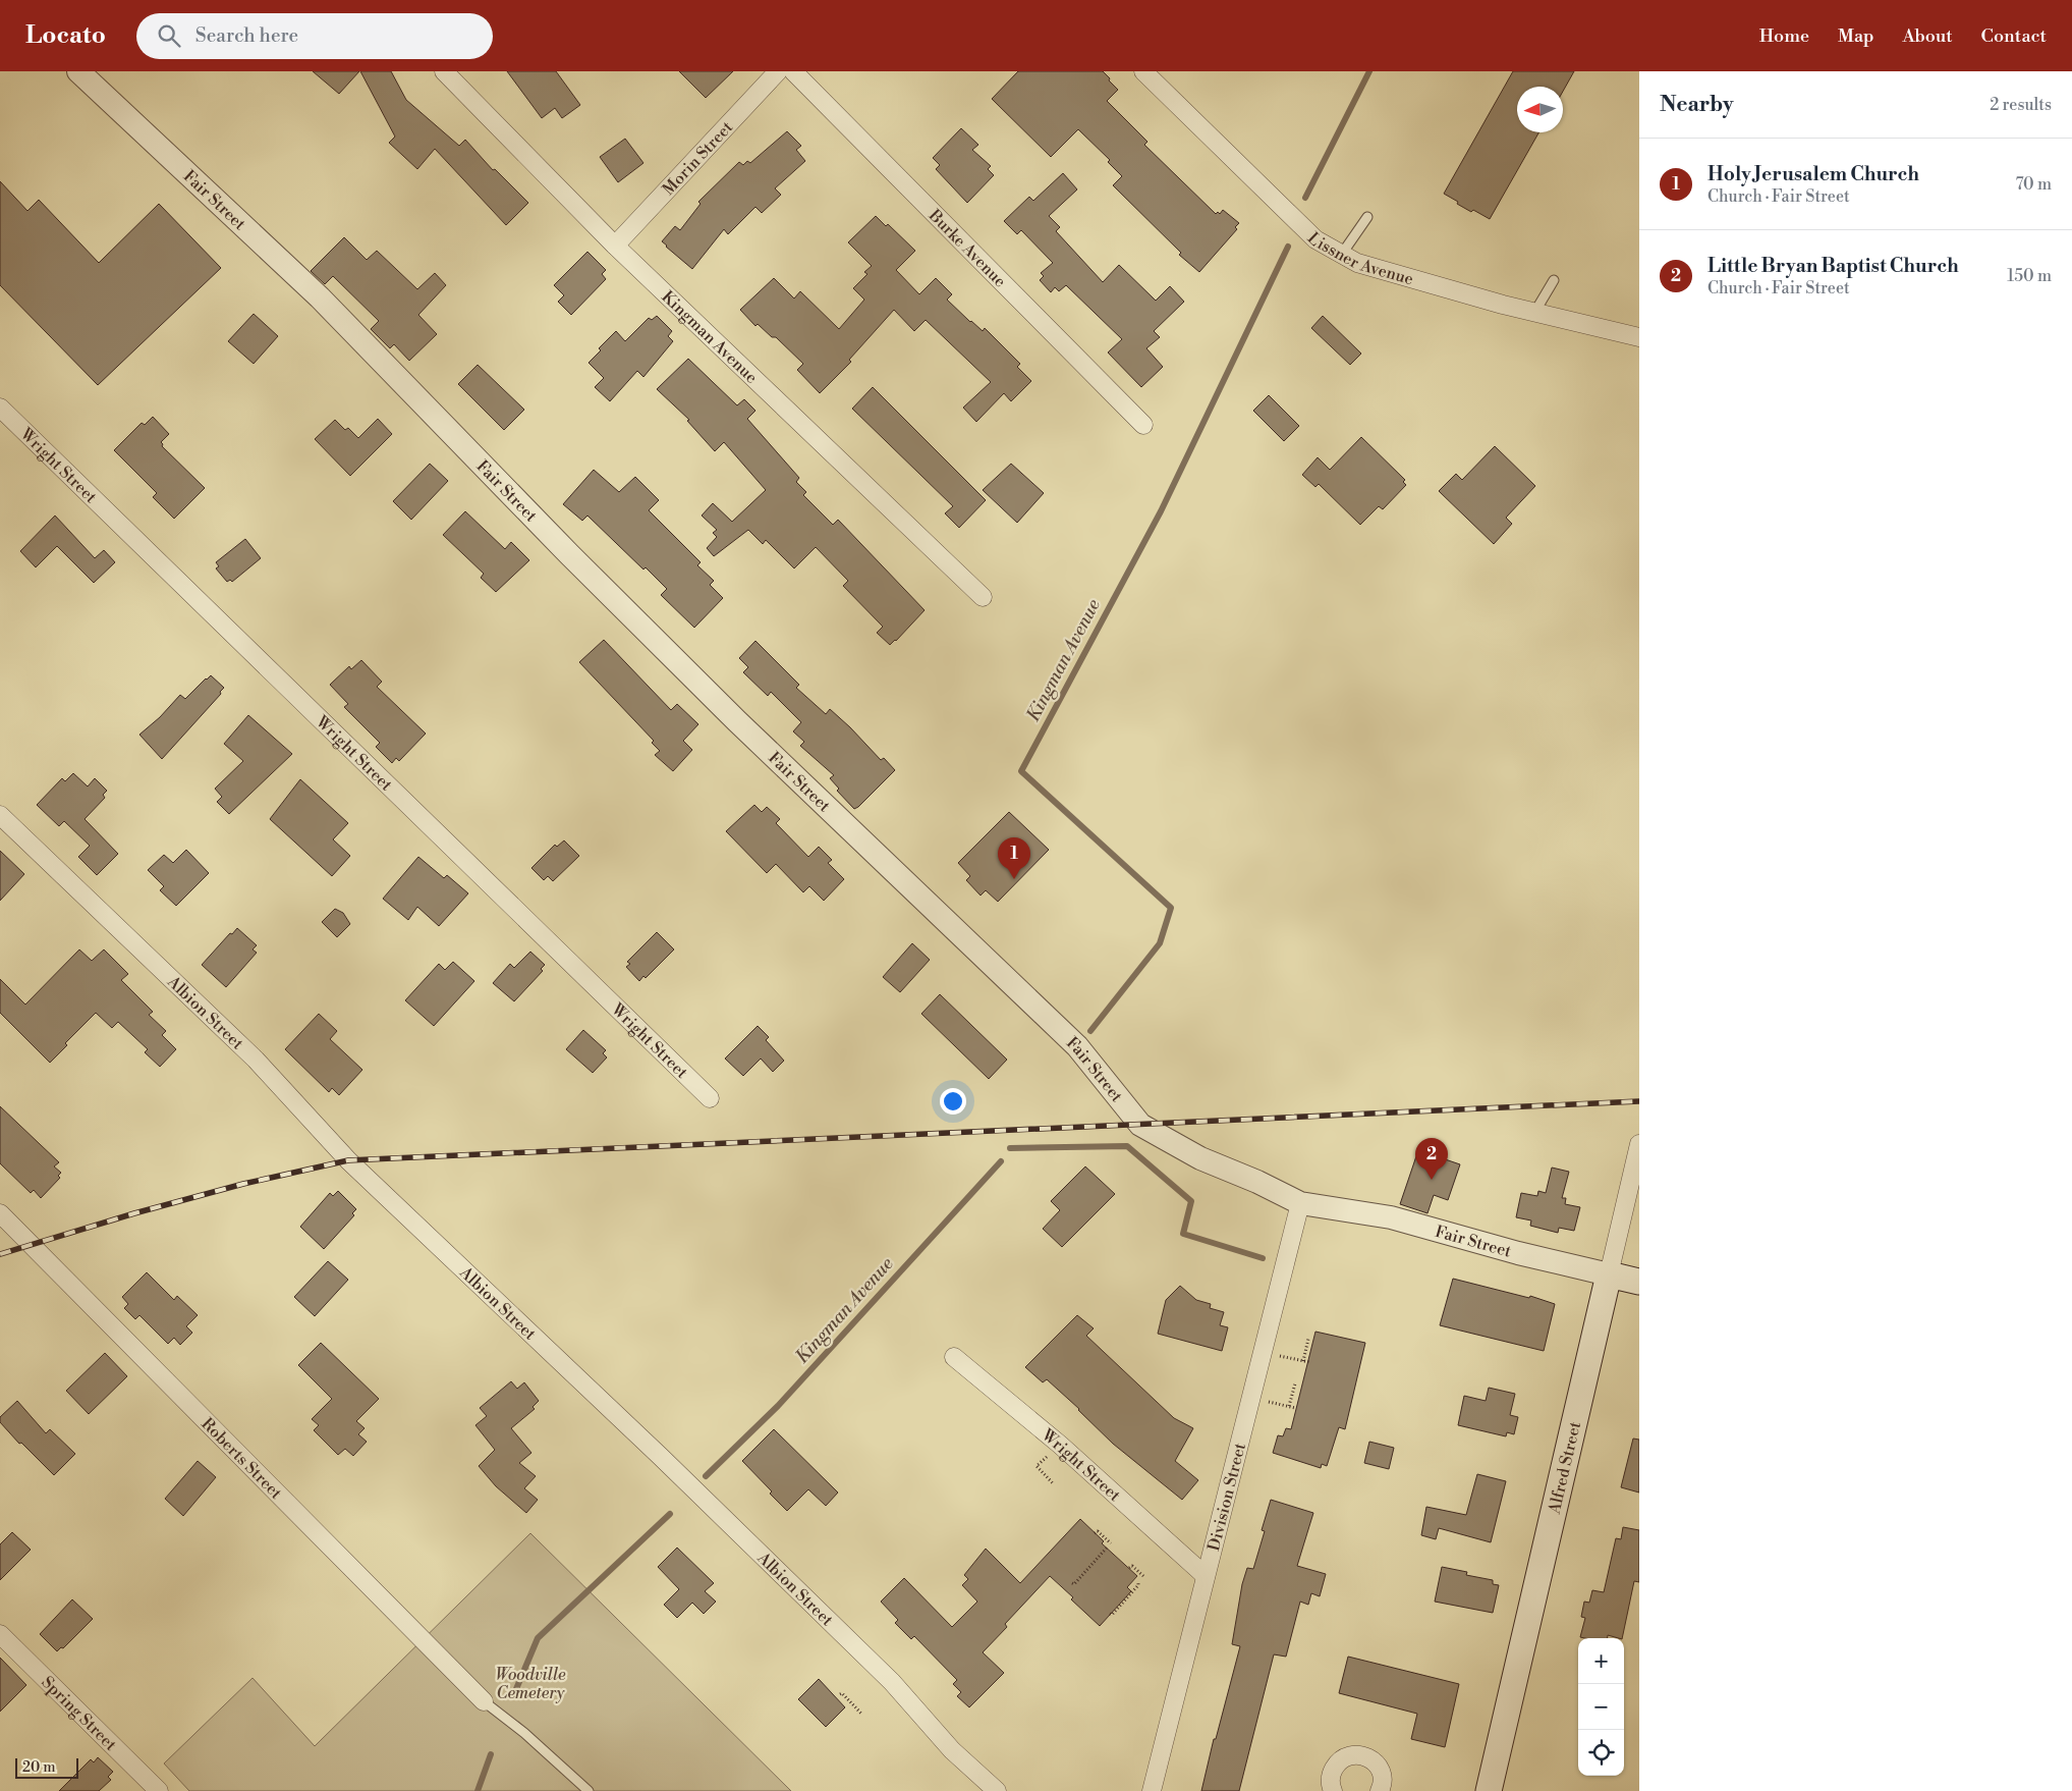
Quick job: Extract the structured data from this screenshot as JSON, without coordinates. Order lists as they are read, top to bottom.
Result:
{
  "streets": {
    "main road": ["Fair Street", "Alfred Street"],
    "street": [
      "Morin Street",
      "Burke Avenue",
      "Lissner Avenue",
      "Kingman Avenue",
      "Wright Street",
      "Albion Street",
      "Roberts Street",
      "Division Street",
      "Spring Street"
    ]
  },
  "crossings": [
    ["Morin Street", "Kingman Avenue"],
    ["Fair Street", "Alfred Street"],
    ["Fair Street", "Division Street"],
    ["Wright Street", "Division Street"]
  ],
  "water": ["Kingman Avenue"],
  "parks": ["Woodville Cemetery"],
  "scale_bar": "20 m",
  "north": "left",
  "page": {
    "header": "Locato",
    "search": "Search here",
    "nav": [
      "Home",
      "Map",
      "About",
      "Contact"
    ],
    "heading": ["Nearby", "2 results"],
    "list": [
      {
        "mark": "1",
        "name": "Holy Jerusalem Church",
        "note": "Church · Fair Street",
        "value": "70 m"
      },
      {
        "mark": "2",
        "name": "Little Bryan Baptist Church",
        "note": "Church · Fair Street",
        "value": "150 m"
      }
    ],
    "pins": ["1", "2"],
    "map_buttons": ["+", "−"],
    "scale": "20 m"
  }
}
